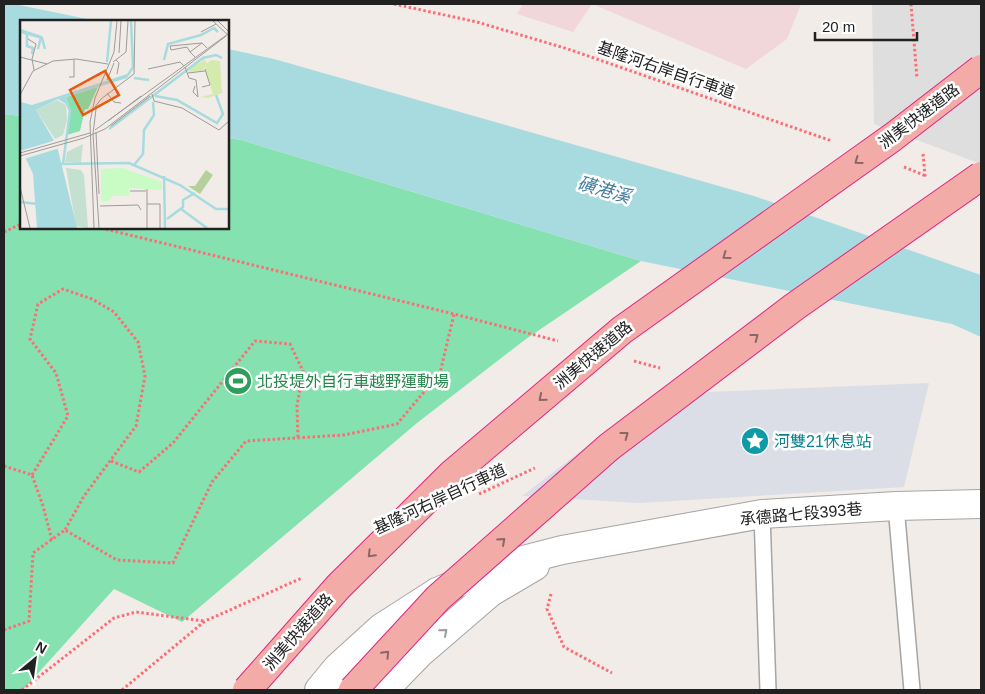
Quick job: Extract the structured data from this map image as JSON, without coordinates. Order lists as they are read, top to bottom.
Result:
{
  "streets": {
    "highway": ["洲美快速道路"],
    "street": ["承德路七段393巷"],
    "path": ["基隆河右岸自行車道"]
  },
  "water": ["磺港溪"],
  "places": {
    "sports": ["北投堤外自行車越野運動場"],
    "place": ["河雙21休息站"]
  },
  "scale_bar": "20 m",
  "north": "top right"
}
